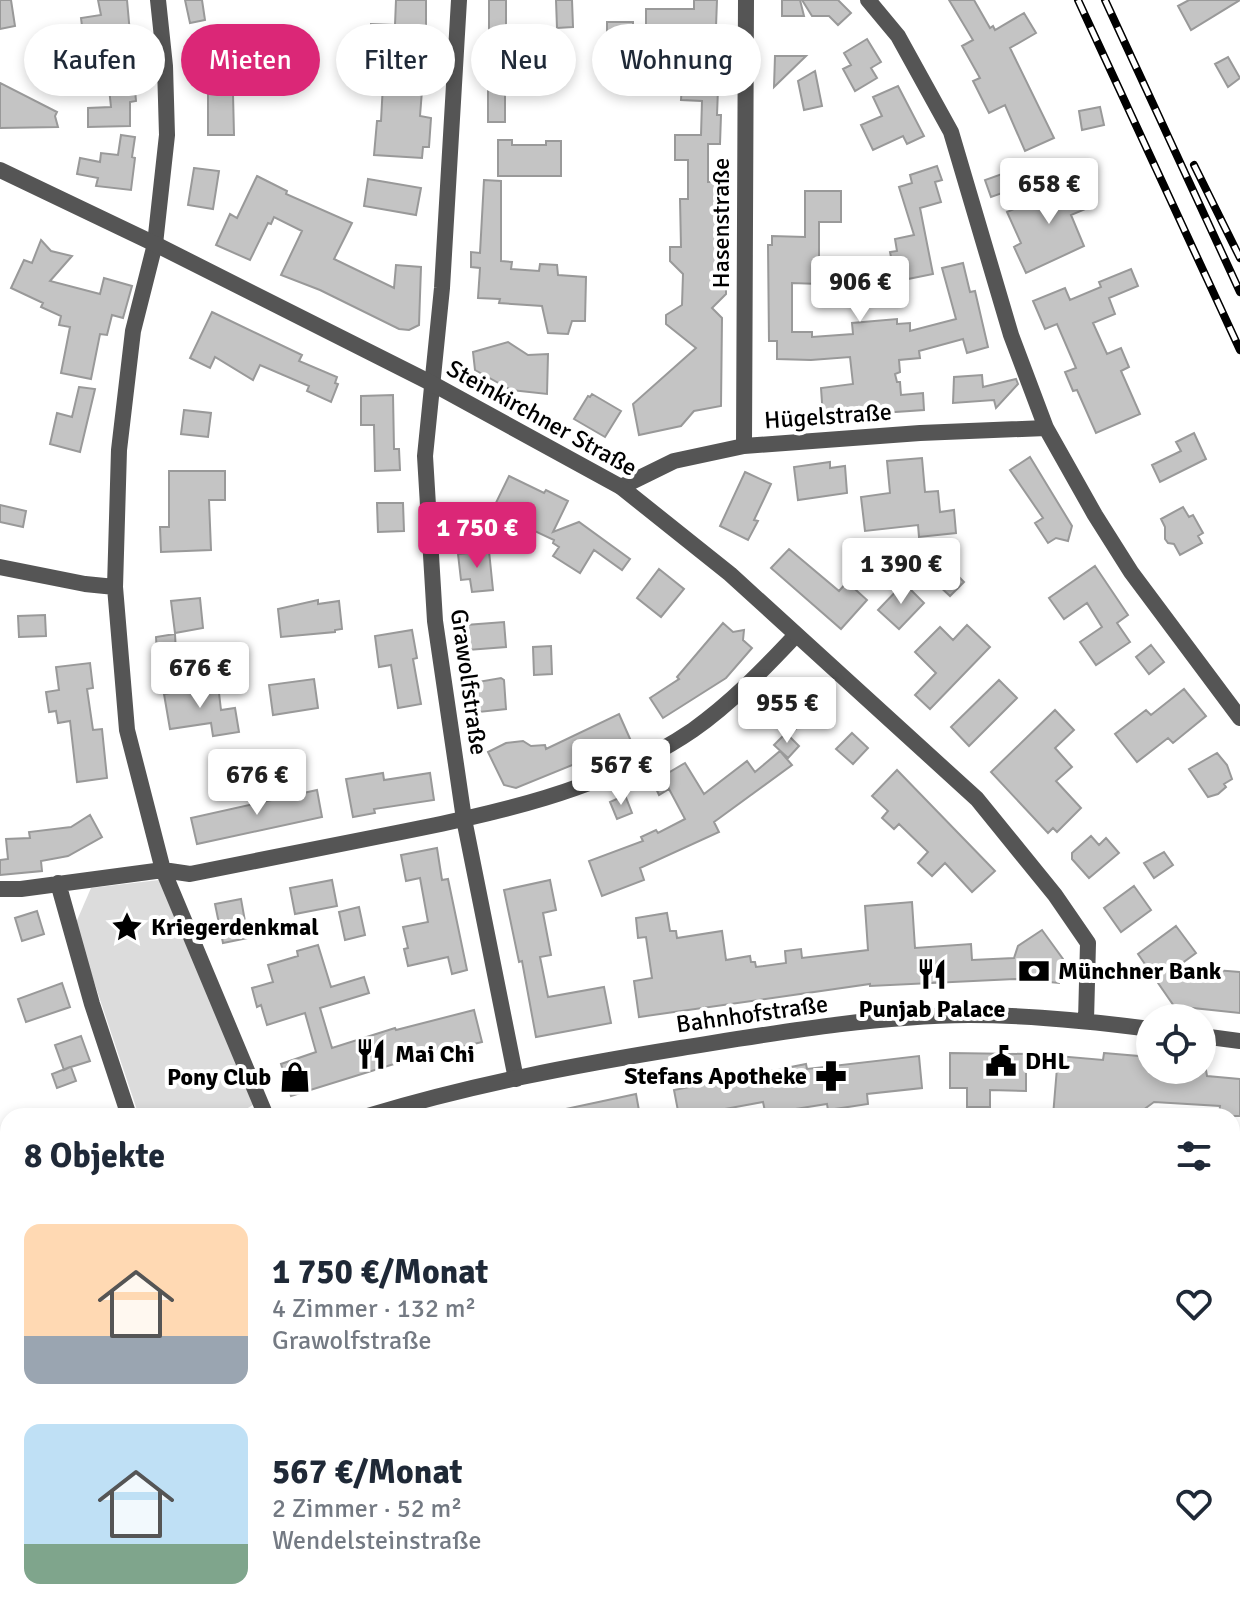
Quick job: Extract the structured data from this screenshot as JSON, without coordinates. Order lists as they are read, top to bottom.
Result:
{
  "streets": {
    "street": [
      "Hasenstraße",
      "Hügelstraße",
      "Steinkirchner Straße",
      "Grawolfstraße",
      "Bahnhofstraße"
    ]
  },
  "crossings": [
    ["Hasenstraße", "Hügelstraße"],
    ["Hügelstraße", "Steinkirchner Straße"],
    ["Steinkirchner Straße", "Grawolfstraße"],
    ["Steinkirchner Straße", "Bahnhofstraße"],
    ["Grawolfstraße", "Bahnhofstraße"]
  ],
  "places": {
    "place": ["Kriegerdenkmal"],
    "bank": ["Münchner Bank"],
    "restaurant": ["Punjab Palace", "Mai Chi"],
    "public building": ["DHL"],
    "pharmacy": ["Stefans Apotheke"],
    "shop": ["Pony Club"]
  },
  "page": {
    "chip": [
      "Kaufen",
      "Mieten",
      "Filter",
      "Neu",
      "Wohnung"
    ],
    "price": [
      "658 €",
      "906 €",
      "1 750 €",
      "1 390 €",
      "676 €",
      "955 €",
      "567 €",
      "676 €"
    ],
    "heading": "8 Objekte",
    "list": [
      {
        "name": "1 750 €/Monat",
        "note": "4 Zimmer · 132 m² · Grawolfstraße"
      },
      {
        "name": "567 €/Monat",
        "note": "2 Zimmer · 52 m² · Wendelsteinstraße"
      }
    ]
  }
}
